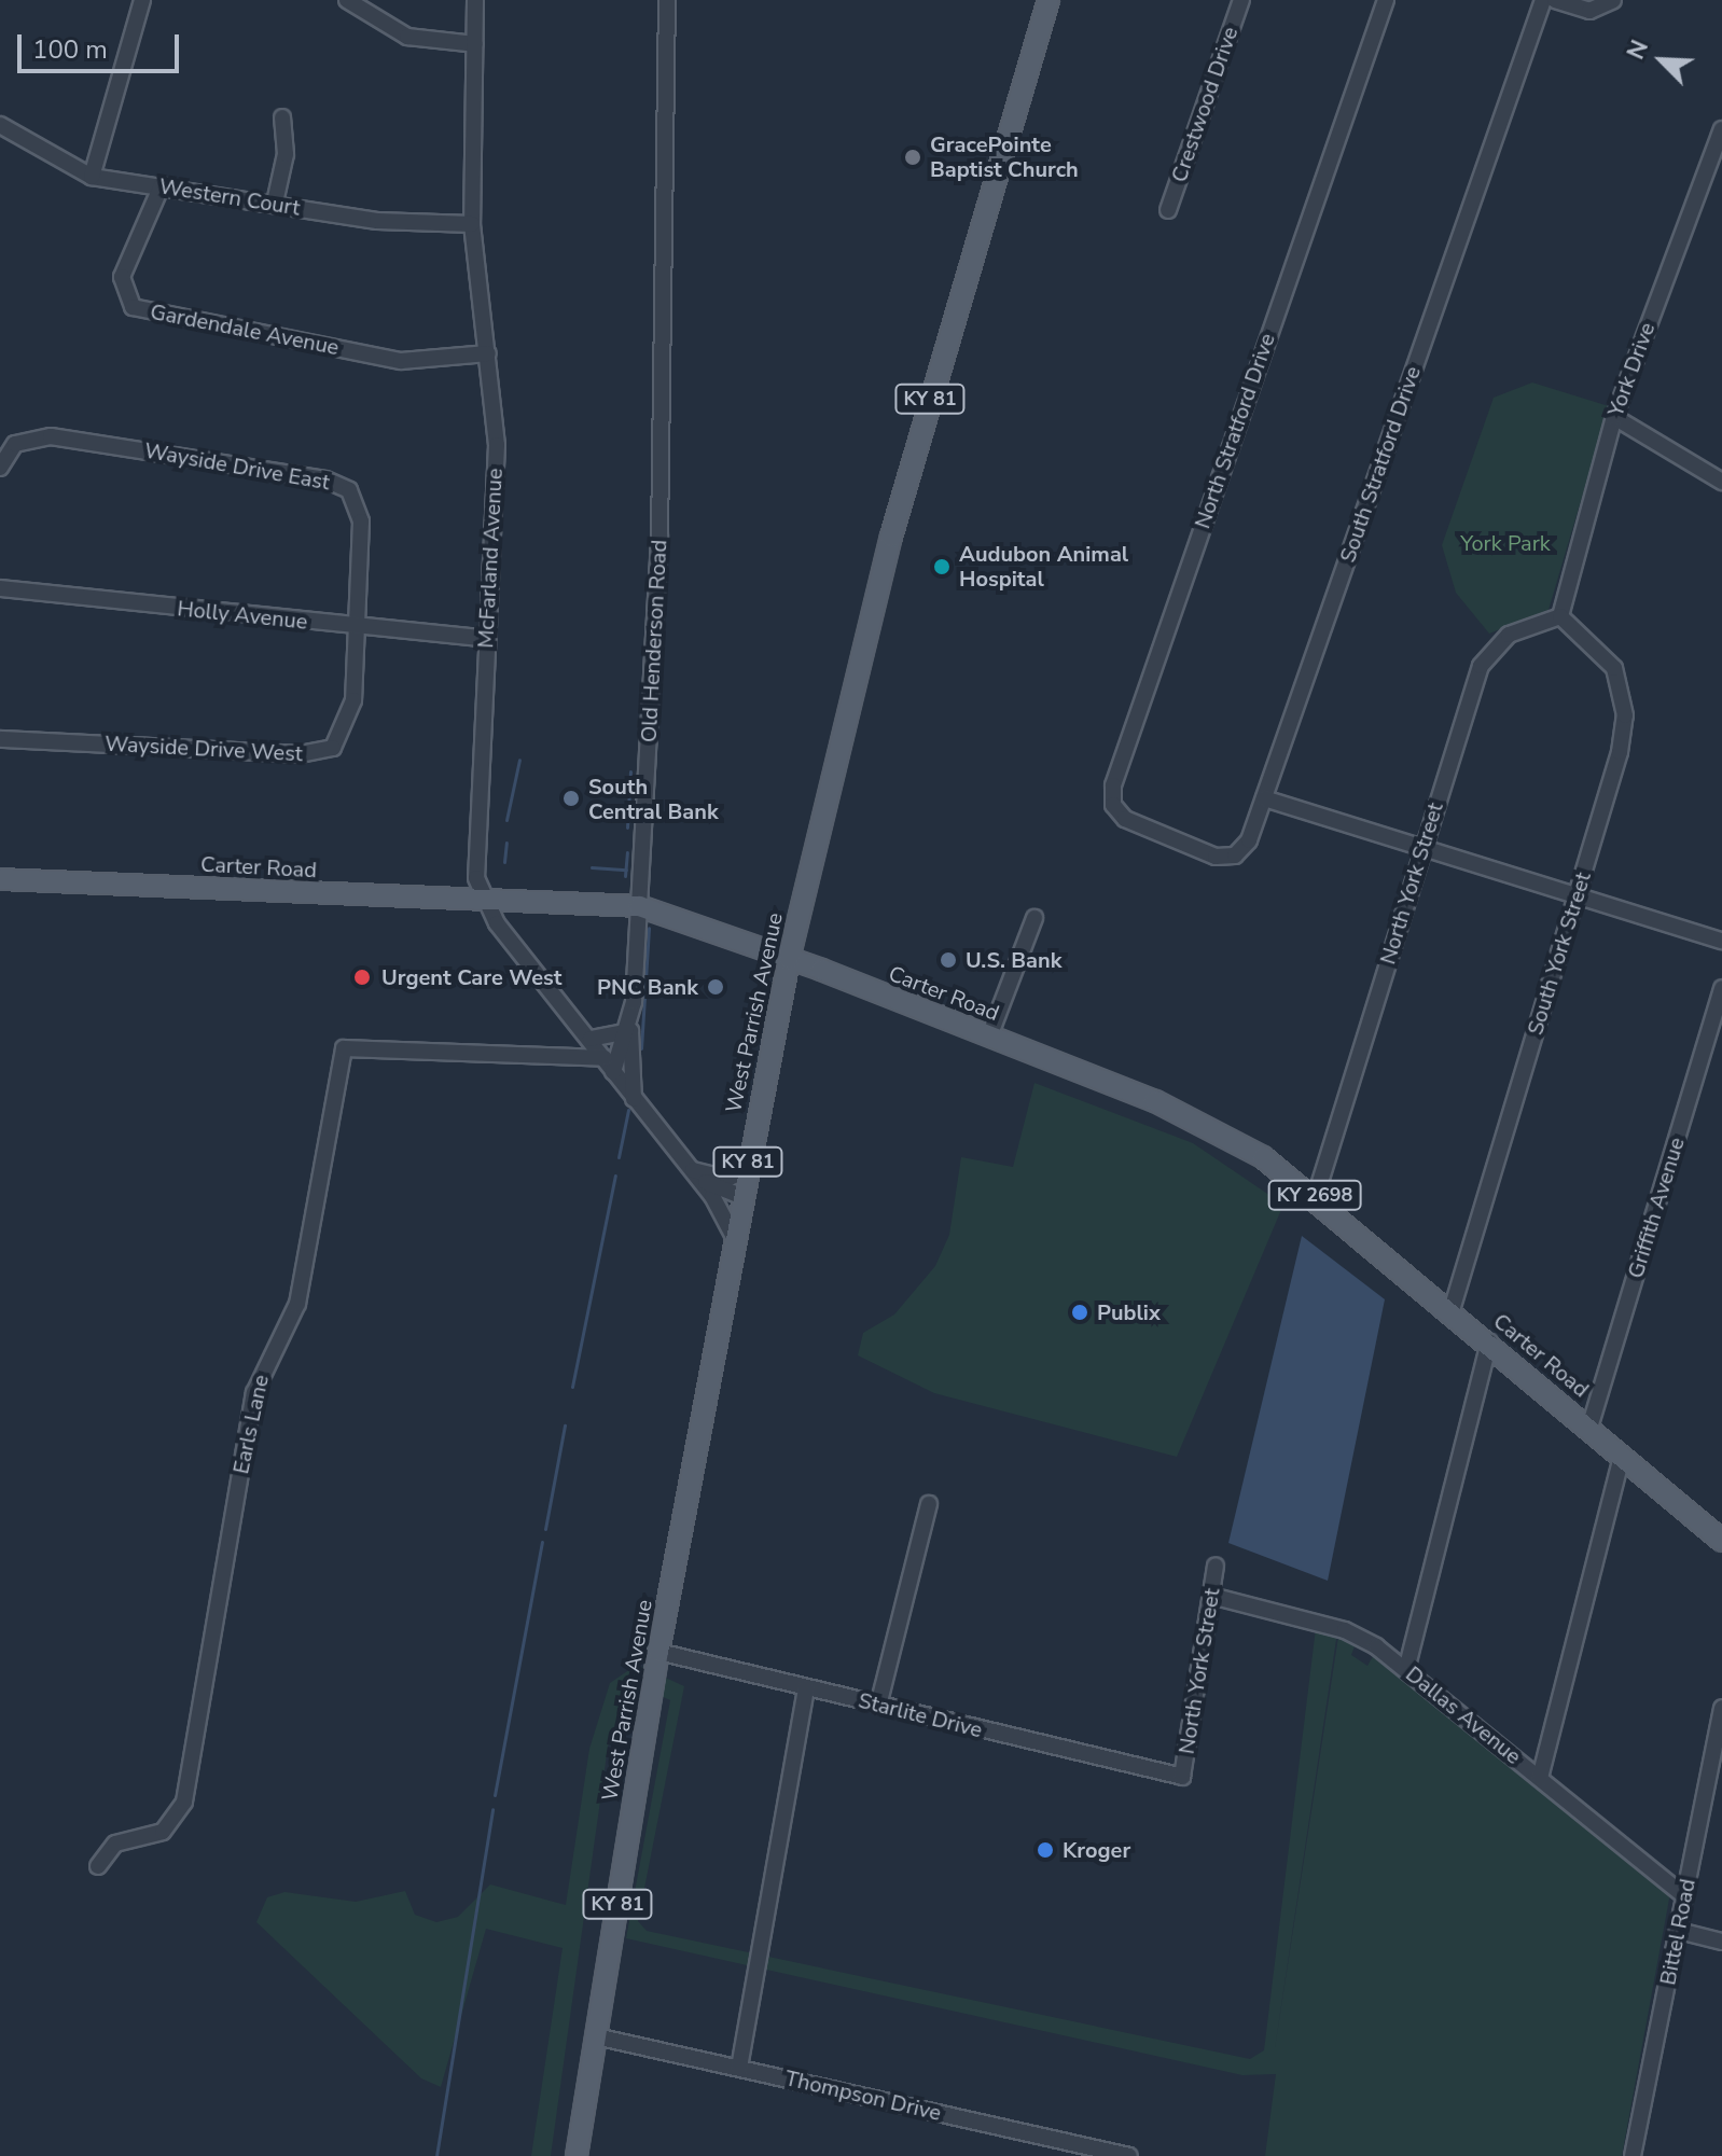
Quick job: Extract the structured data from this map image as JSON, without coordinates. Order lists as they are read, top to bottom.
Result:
{
  "streets": {
    "main road": [
      "KY 81",
      "Carter Road",
      "West Parrish Avenue",
      "KY 2698"
    ],
    "street": [
      "Crestwood Drive",
      "Western Court",
      "Gardendale Avenue",
      "York Drive",
      "North Stratford Drive",
      "South Stratford Drive",
      "Wayside Drive East",
      "McFarland Avenue",
      "Holly Avenue",
      "Old Henderson Road",
      "Wayside Drive West",
      "North York Street",
      "South York Street",
      "Griffith Avenue",
      "Earls Lane",
      "Starlite Drive",
      "Dallas Avenue",
      "Bittel Road",
      "Thompson Drive"
    ]
  },
  "crossings": [
    ["Western Court", "Gardendale Avenue"],
    ["Western Court", "McFarland Avenue"],
    ["Gardendale Avenue", "McFarland Avenue"],
    ["York Drive", "North York Street"],
    ["York Drive", "South York Street"],
    ["North Stratford Drive", "South Stratford Drive"],
    ["Wayside Drive East", "Holly Avenue"],
    ["Wayside Drive East", "Wayside Drive West"],
    ["McFarland Avenue", "Holly Avenue"],
    ["McFarland Avenue", "Old Henderson Road"],
    ["McFarland Avenue", "Carter Road"],
    ["McFarland Avenue", "Earls Lane"],
    ["Holly Avenue", "Wayside Drive West"],
    ["Old Henderson Road", "Carter Road"],
    ["Old Henderson Road", "Earls Lane"],
    ["Carter Road", "North York Street"],
    ["Carter Road", "South York Street"],
    ["Carter Road", "West Parrish Avenue"],
    ["Carter Road", "Griffith Avenue"],
    ["North York Street", "South York Street"],
    ["North York Street", "Starlite Drive"],
    ["North York Street", "Dallas Avenue"],
    ["West Parrish Avenue", "Starlite Drive"],
    ["West Parrish Avenue", "Thompson Drive"],
    ["Dallas Avenue", "Bittel Road"]
  ],
  "parks": ["York Park"],
  "places": [
    "GracePointe Baptist Church",
    "Audubon Animal Hospital",
    "South Central Bank",
    "U.S. Bank",
    "Urgent Care West",
    "PNC Bank",
    "Publix",
    "Kroger"
  ],
  "scale_bar": "100 m",
  "north": "top left"
}
